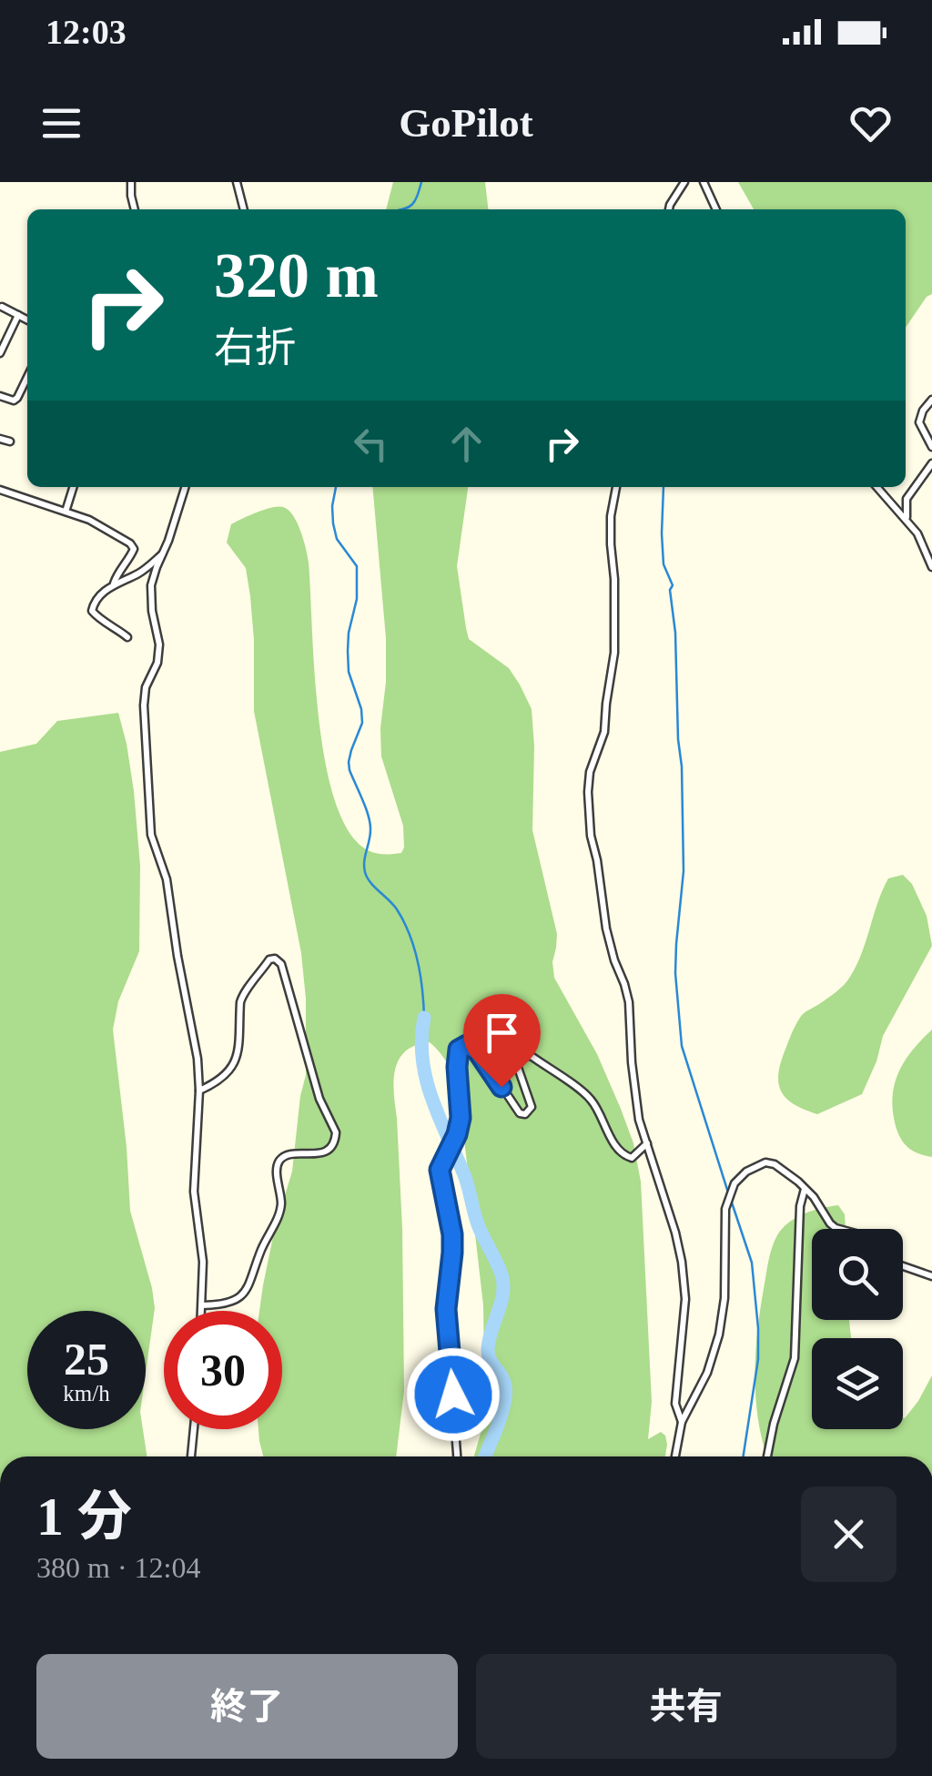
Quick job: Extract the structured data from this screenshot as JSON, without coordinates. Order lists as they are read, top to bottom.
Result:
{
  "page": {
    "status": "12:03",
    "header": "GoPilot",
    "turn": ["320 m", "右折"],
    "speed": "25 km/h",
    "limit": "30",
    "heading": ["1 分", "380 m · 12:04"],
    "buttons": ["終了", "共有"]
  }
}
